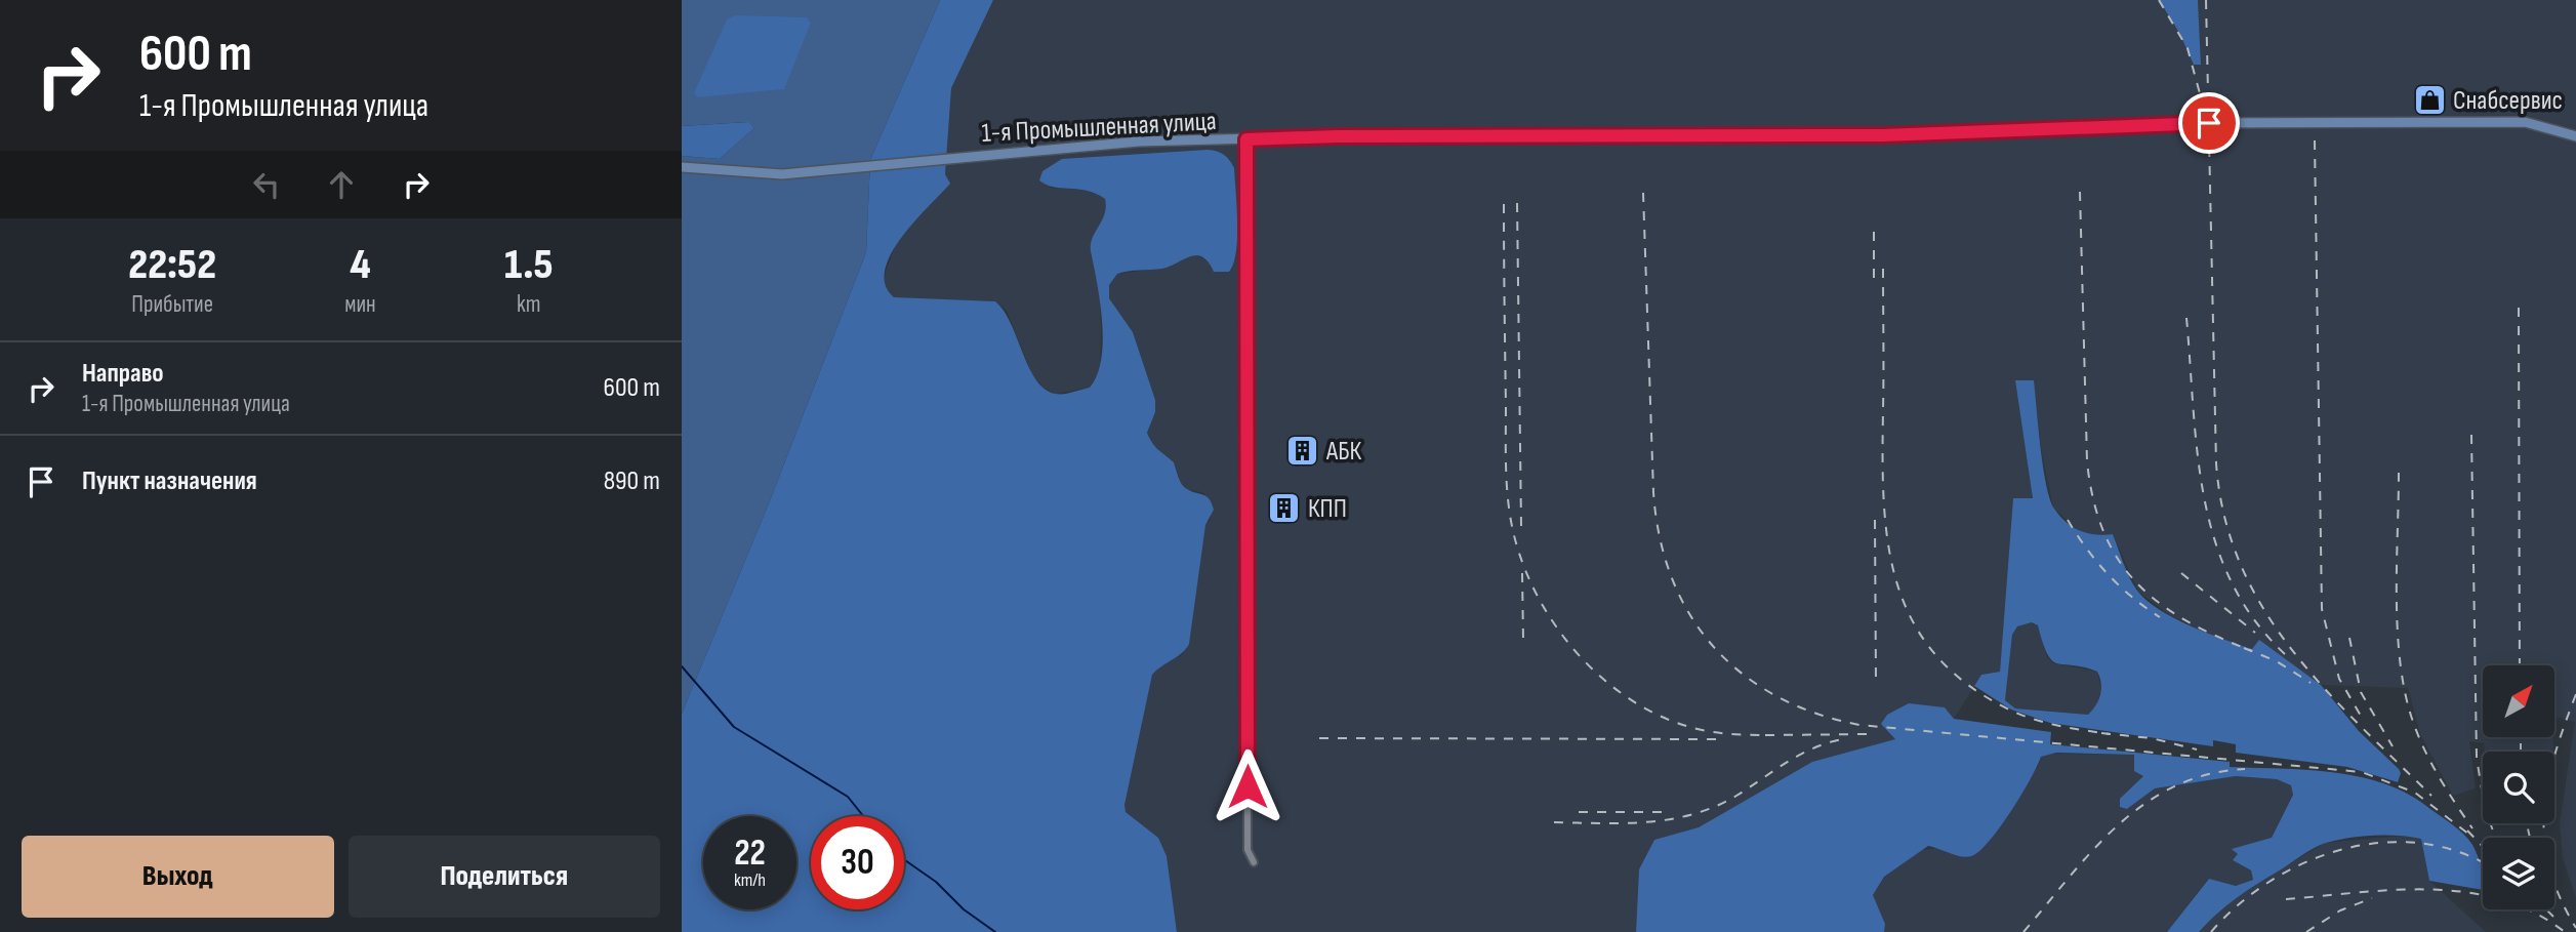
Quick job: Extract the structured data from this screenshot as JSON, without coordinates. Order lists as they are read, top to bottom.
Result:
{
  "streets": {
    "main road": ["1-я Промышленная улица"]
  },
  "places": {
    "shop": ["Снабсервис"],
    "building": ["АБК", "КПП"]
  },
  "north": "top right",
  "page": {
    "turn": ["600 m", "1-я Промышленная улица"],
    "eta": [
      "22:52",
      "Прибытие",
      "4",
      "мин",
      "1.5",
      "km"
    ],
    "list": [
      {
        "name": "Направо",
        "note": "1-я Промышленная улица",
        "value": "600 m"
      },
      {
        "name": "Пункт назначения",
        "value": "890 m"
      }
    ],
    "speed": "22 km/h",
    "limit": "30",
    "buttons": ["Выход", "Поделиться"]
  }
}
